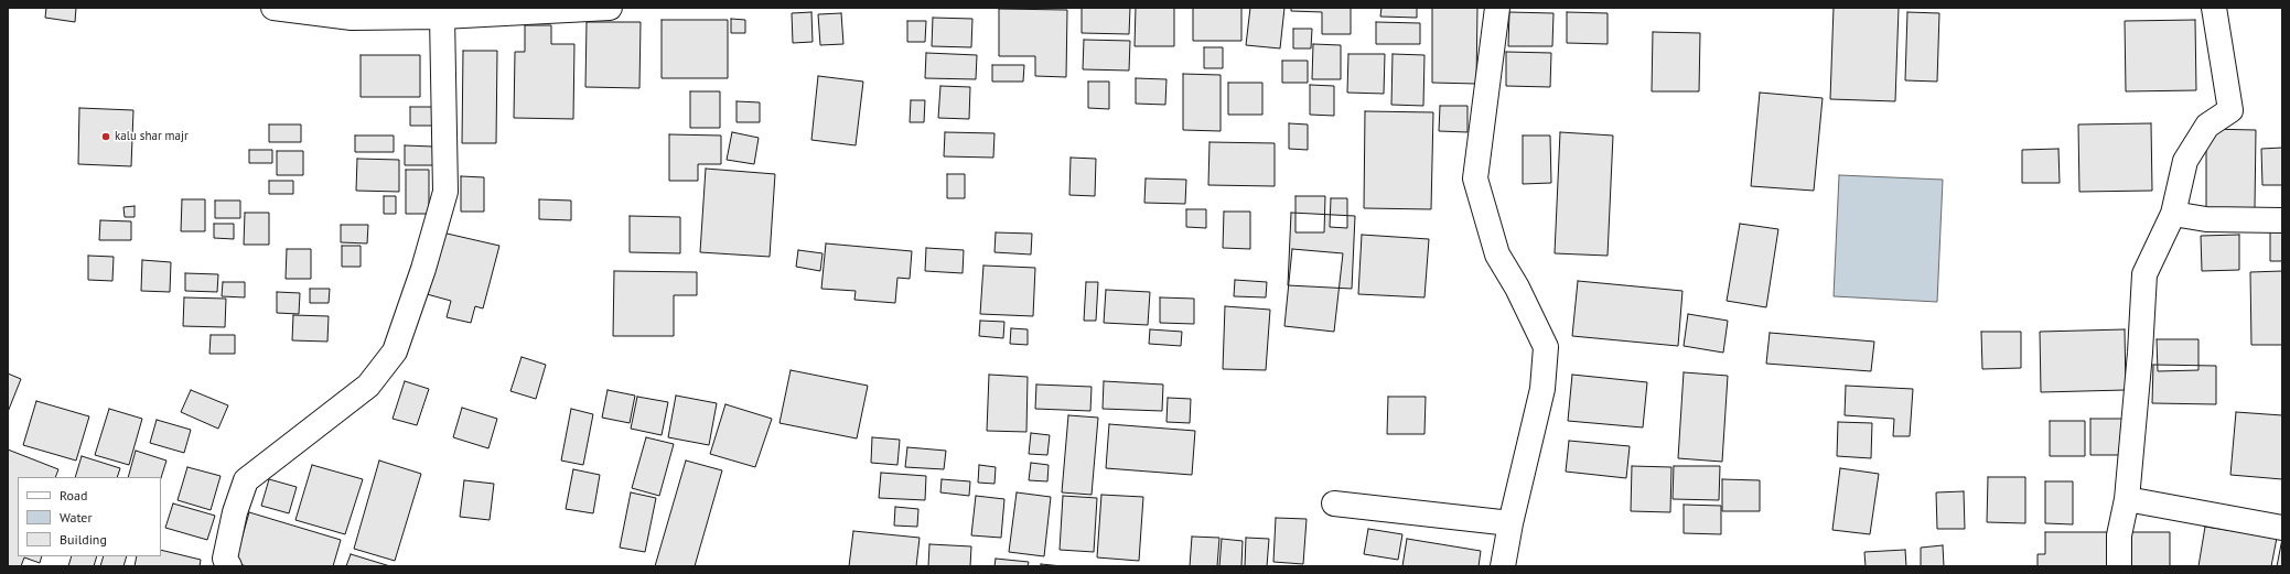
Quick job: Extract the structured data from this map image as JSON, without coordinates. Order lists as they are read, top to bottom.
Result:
{
  "places": ["kalu shar majr"],
  "legend": ["Road", "Water", "Building"]
}
